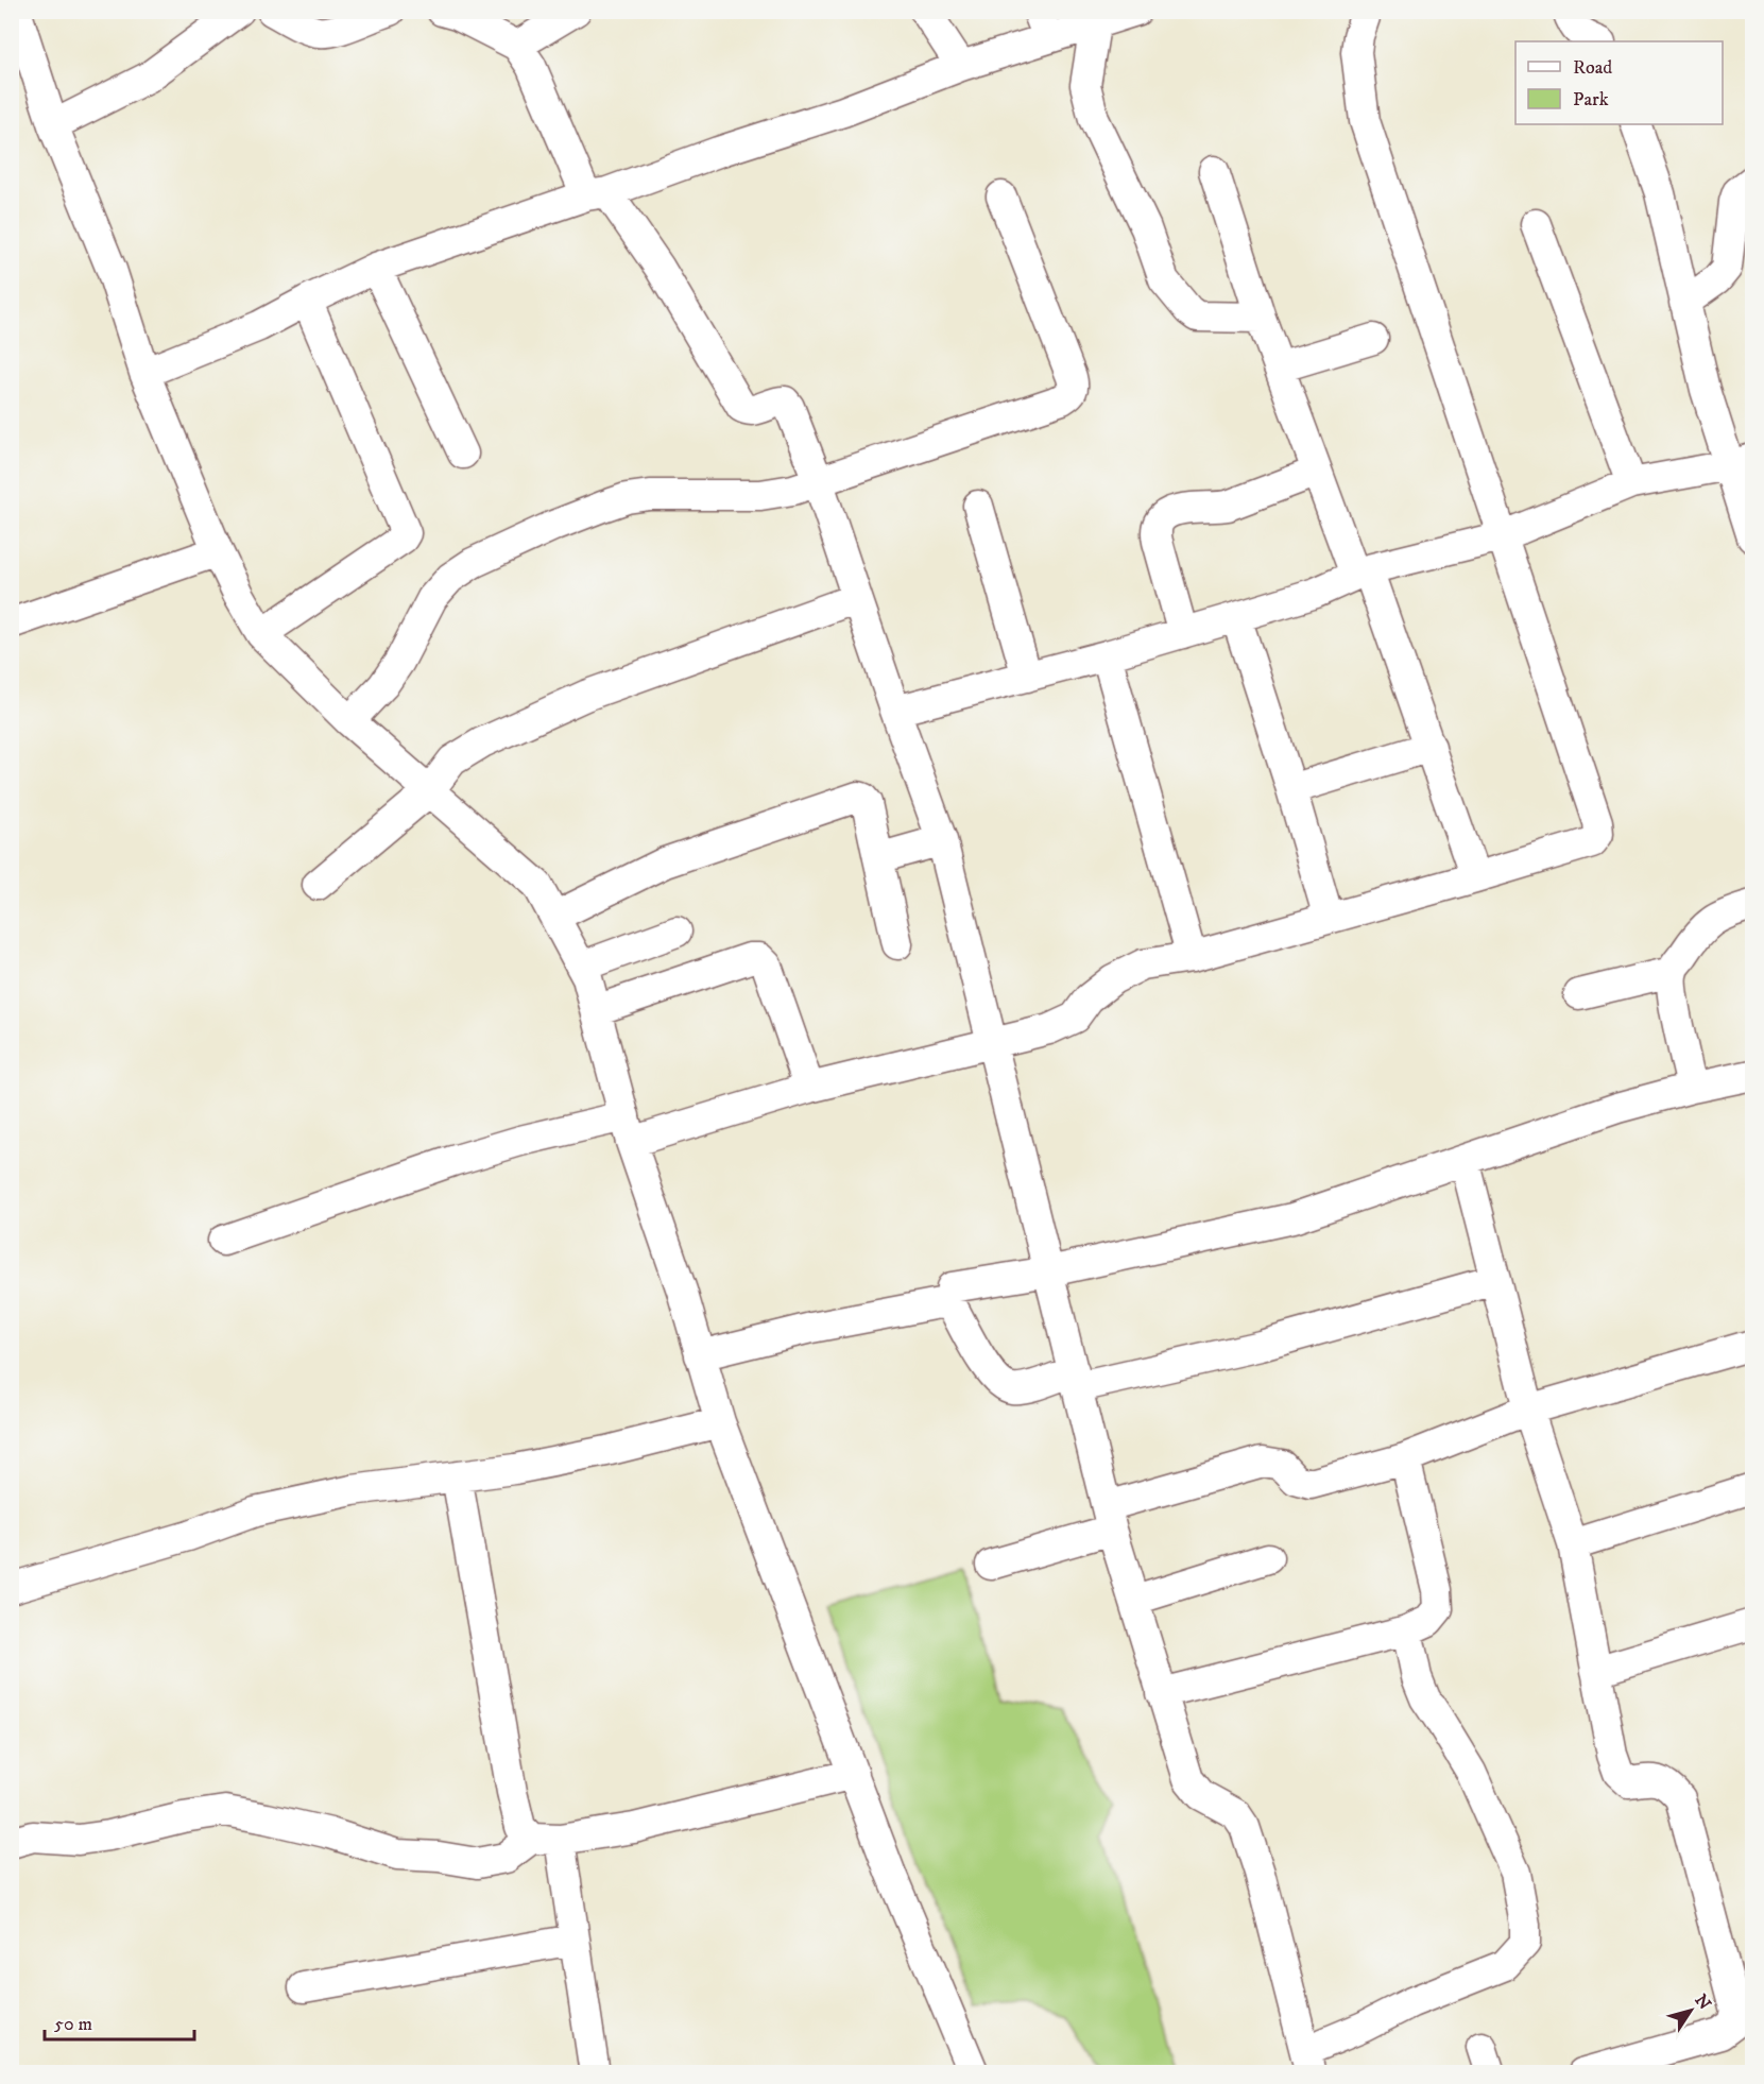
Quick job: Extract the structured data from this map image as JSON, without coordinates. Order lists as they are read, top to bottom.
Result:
{
  "legend": ["Road", "Park"],
  "scale_bar": "50 m",
  "north": "top right"
}
